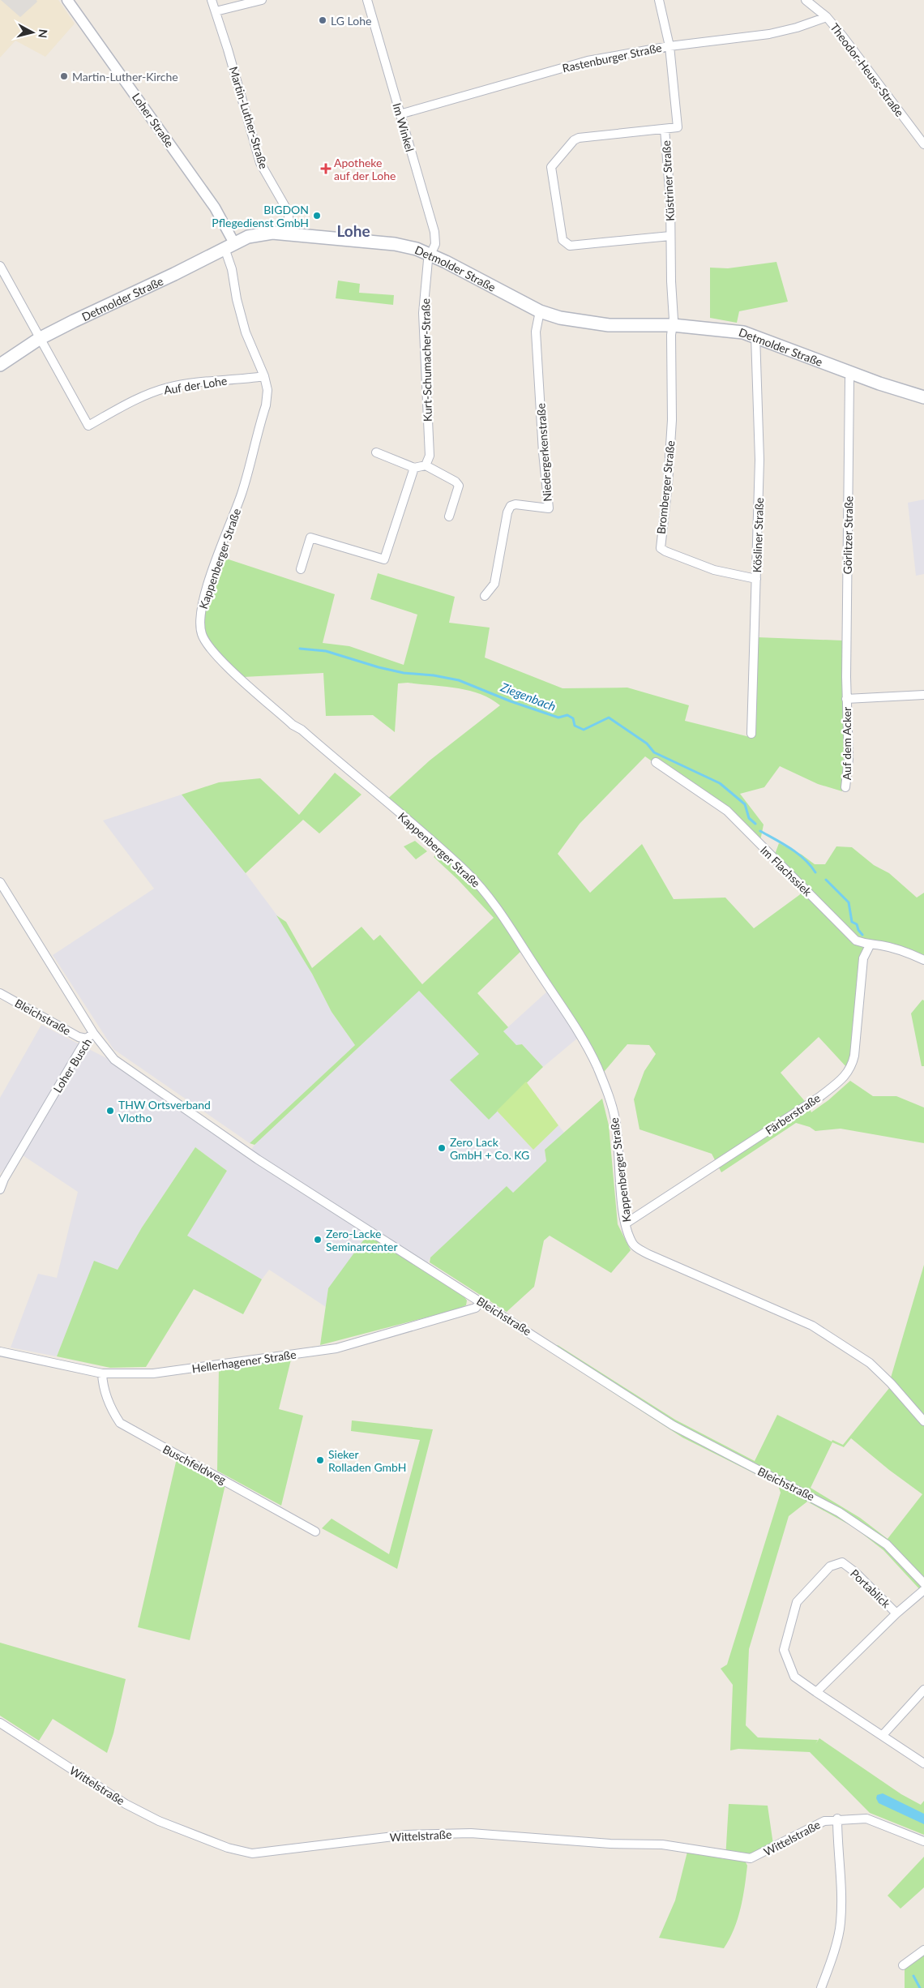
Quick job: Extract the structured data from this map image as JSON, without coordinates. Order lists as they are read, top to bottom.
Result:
{
  "streets": {
    "main road": ["Detmolder Straße"],
    "street": [
      "Rastenburger Straße",
      "Theodor-Heuss-Straße",
      "Martin-Luther-Straße",
      "Loher Straße",
      "Im Winkel",
      "Küstriner Straße",
      "Kurt-Schumacher-Straße",
      "Auf der Lohe",
      "Niedergerkenstraße",
      "Bromberger Straße",
      "Kösliner Straße",
      "Görlitzer Straße",
      "Kappenberger Straße",
      "Auf dem Acker",
      "Im Flachssiek",
      "Bleichstraße",
      "Loher Busch",
      "Färberstraße",
      "Hellerhagener Straße",
      "Buschfeldweg",
      "Portablick",
      "Wittelstraße"
    ]
  },
  "crossings": [
    ["Rastenburger Straße", "Theodor-Heuss-Straße"],
    ["Rastenburger Straße", "Im Winkel"],
    ["Rastenburger Straße", "Küstriner Straße"],
    ["Martin-Luther-Straße", "Detmolder Straße"],
    ["Loher Straße", "Detmolder Straße"],
    ["Loher Straße", "Kappenberger Straße"],
    ["Im Winkel", "Detmolder Straße"],
    ["Im Winkel", "Kurt-Schumacher-Straße"],
    ["Küstriner Straße", "Detmolder Straße"],
    ["Küstriner Straße", "Bromberger Straße"],
    ["Detmolder Straße", "Kurt-Schumacher-Straße"],
    ["Detmolder Straße", "Auf der Lohe"],
    ["Detmolder Straße", "Niedergerkenstraße"],
    ["Detmolder Straße", "Bromberger Straße"],
    ["Detmolder Straße", "Kösliner Straße"],
    ["Detmolder Straße", "Görlitzer Straße"],
    ["Detmolder Straße", "Kappenberger Straße"],
    ["Auf der Lohe", "Kappenberger Straße"],
    ["Bromberger Straße", "Kösliner Straße"],
    ["Görlitzer Straße", "Auf dem Acker"],
    ["Kappenberger Straße", "Färberstraße"],
    ["Im Flachssiek", "Färberstraße"],
    ["Bleichstraße", "Loher Busch"],
    ["Bleichstraße", "Hellerhagener Straße"],
    ["Hellerhagener Straße", "Buschfeldweg"]
  ],
  "districts": ["Lohe"],
  "water": ["Ziegenbach"],
  "places": {
    "other": [
      "LG Lohe",
      "Martin-Luther-Kirche",
      "BIGDON Pflegedienst GmbH",
      "THW Ortsverband Vlotho",
      "Zero Lack GmbH + Co. KG",
      "Zero-Lacke Seminarcenter",
      "Sieker Rolladen GmbH"
    ],
    "health": ["Apotheke auf der Lohe"]
  },
  "north": "right"
}
